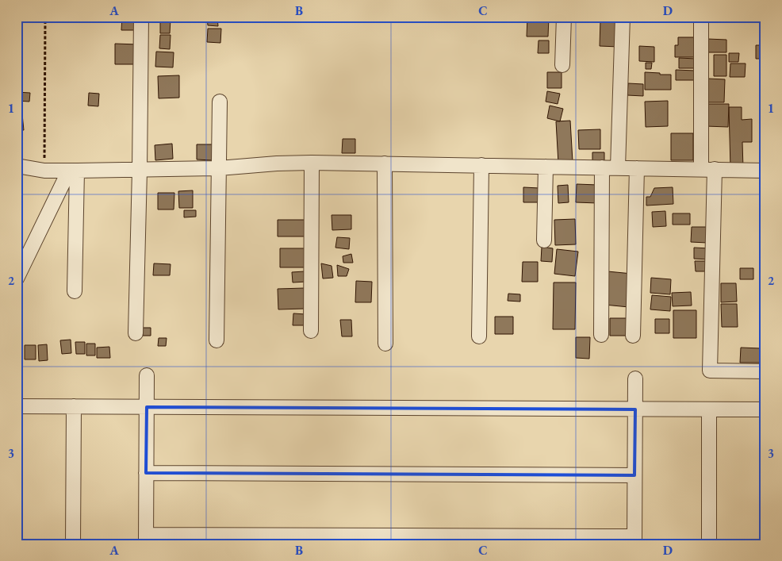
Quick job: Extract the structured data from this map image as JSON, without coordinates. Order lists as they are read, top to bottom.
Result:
{
  "grid": {
    "columns": [
      "A",
      "B",
      "C",
      "D"
    ],
    "rows": ["1", "2", "3"]
  }
}
